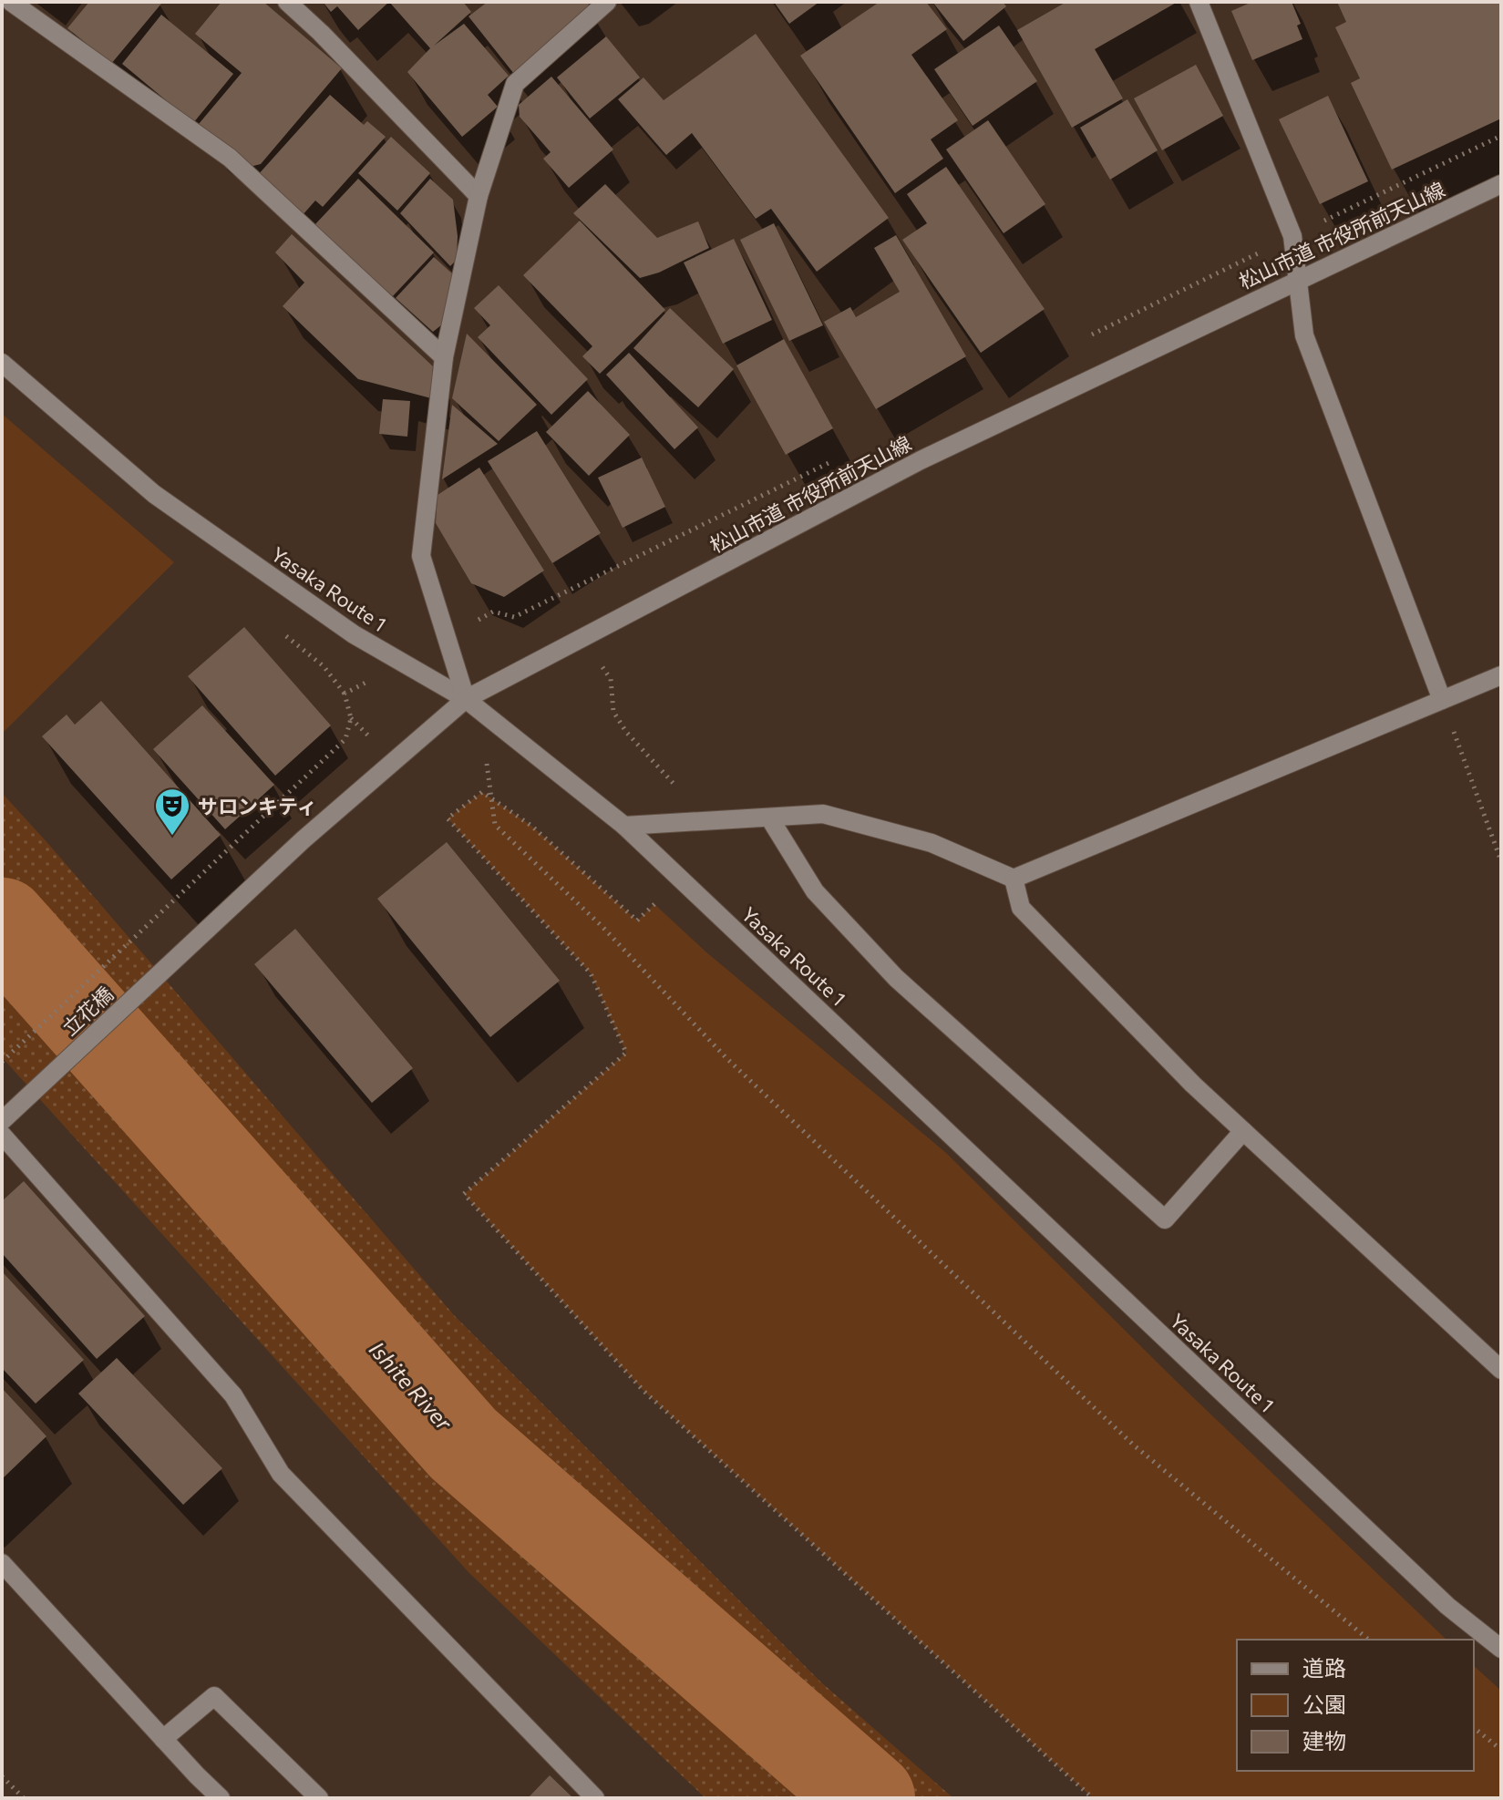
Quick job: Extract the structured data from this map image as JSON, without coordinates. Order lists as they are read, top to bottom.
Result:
{
  "streets": {
    "street": ["松山市道 市役所前天山線", "Yasaka Route 1", "立花橋"]
  },
  "crossings": [
    ["松山市道 市役所前天山線", "Yasaka Route 1"],
    ["松山市道 市役所前天山線", "立花橋"]
  ],
  "water": ["Ishite River"],
  "places": {
    "theatre": ["サロンキティ"]
  },
  "legend": ["道路", "公園", "建物"]
}
